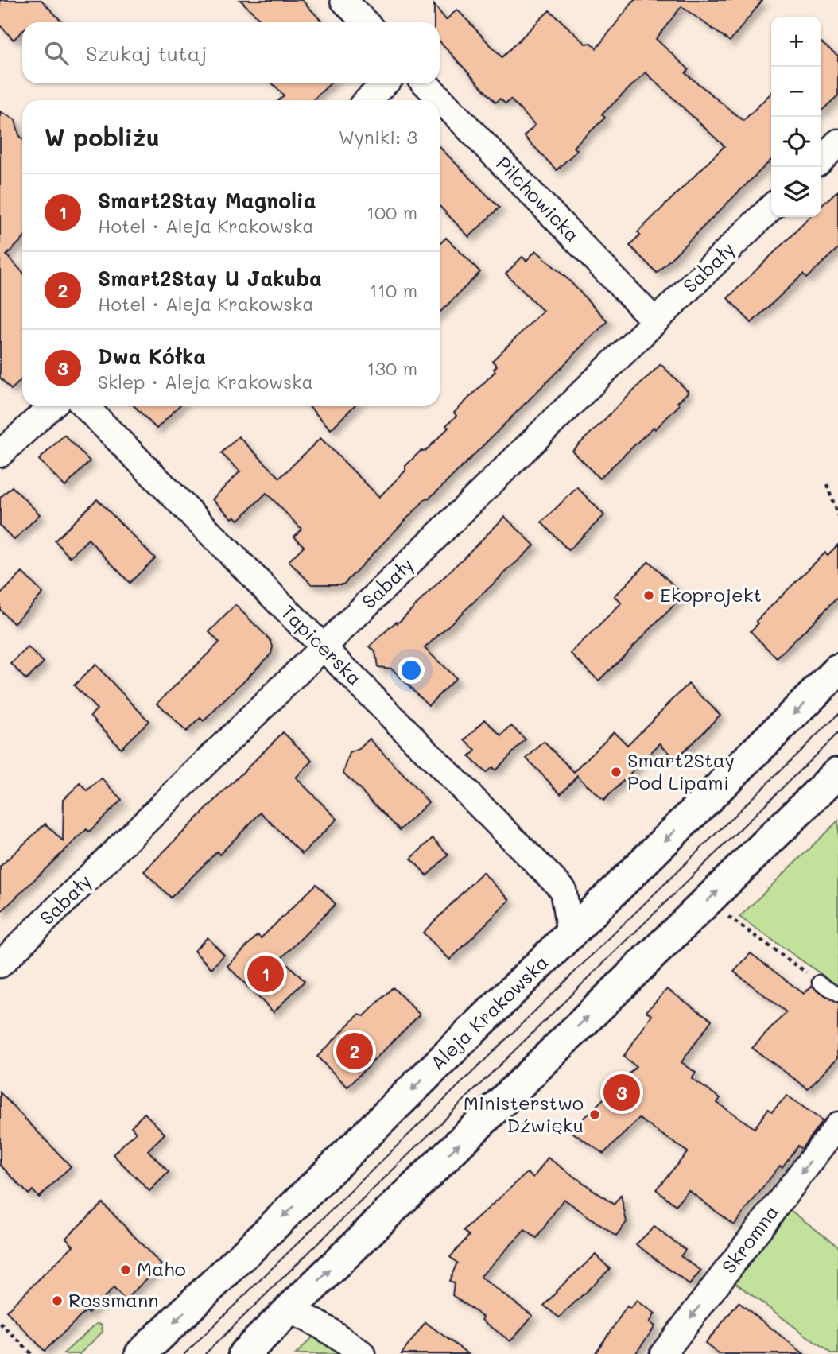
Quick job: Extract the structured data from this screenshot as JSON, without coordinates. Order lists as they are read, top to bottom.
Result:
{
  "streets": {
    "main road": ["Aleja Krakowska"],
    "street": [
      "Pilchowicka",
      "Sabały",
      "Tapicerska",
      "Skromna"
    ]
  },
  "crossings": [
    ["Pilchowicka", "Sabały"],
    ["Sabały", "Tapicerska"]
  ],
  "one_way": ["Skromna"],
  "places": [
    "Ekoprojekt",
    "Smart2Stay Pod Lipami",
    "Ministerstwo Dźwięku",
    "Maho",
    "Rossmann"
  ],
  "page": {
    "map_buttons": ["+", "−"],
    "search": "Szukaj tutaj",
    "heading": ["W pobliżu", "Wyniki: 3"],
    "list": [
      {
        "mark": "1",
        "name": "Smart2Stay Magnolia",
        "note": "Hotel · Aleja Krakowska",
        "value": "100 m"
      },
      {
        "mark": "2",
        "name": "Smart2Stay U Jakuba",
        "note": "Hotel · Aleja Krakowska",
        "value": "110 m"
      },
      {
        "mark": "3",
        "name": "Dwa Kółka",
        "note": "Sklep · Aleja Krakowska",
        "value": "130 m"
      }
    ],
    "pins": ["1", "2", "3"]
  }
}
